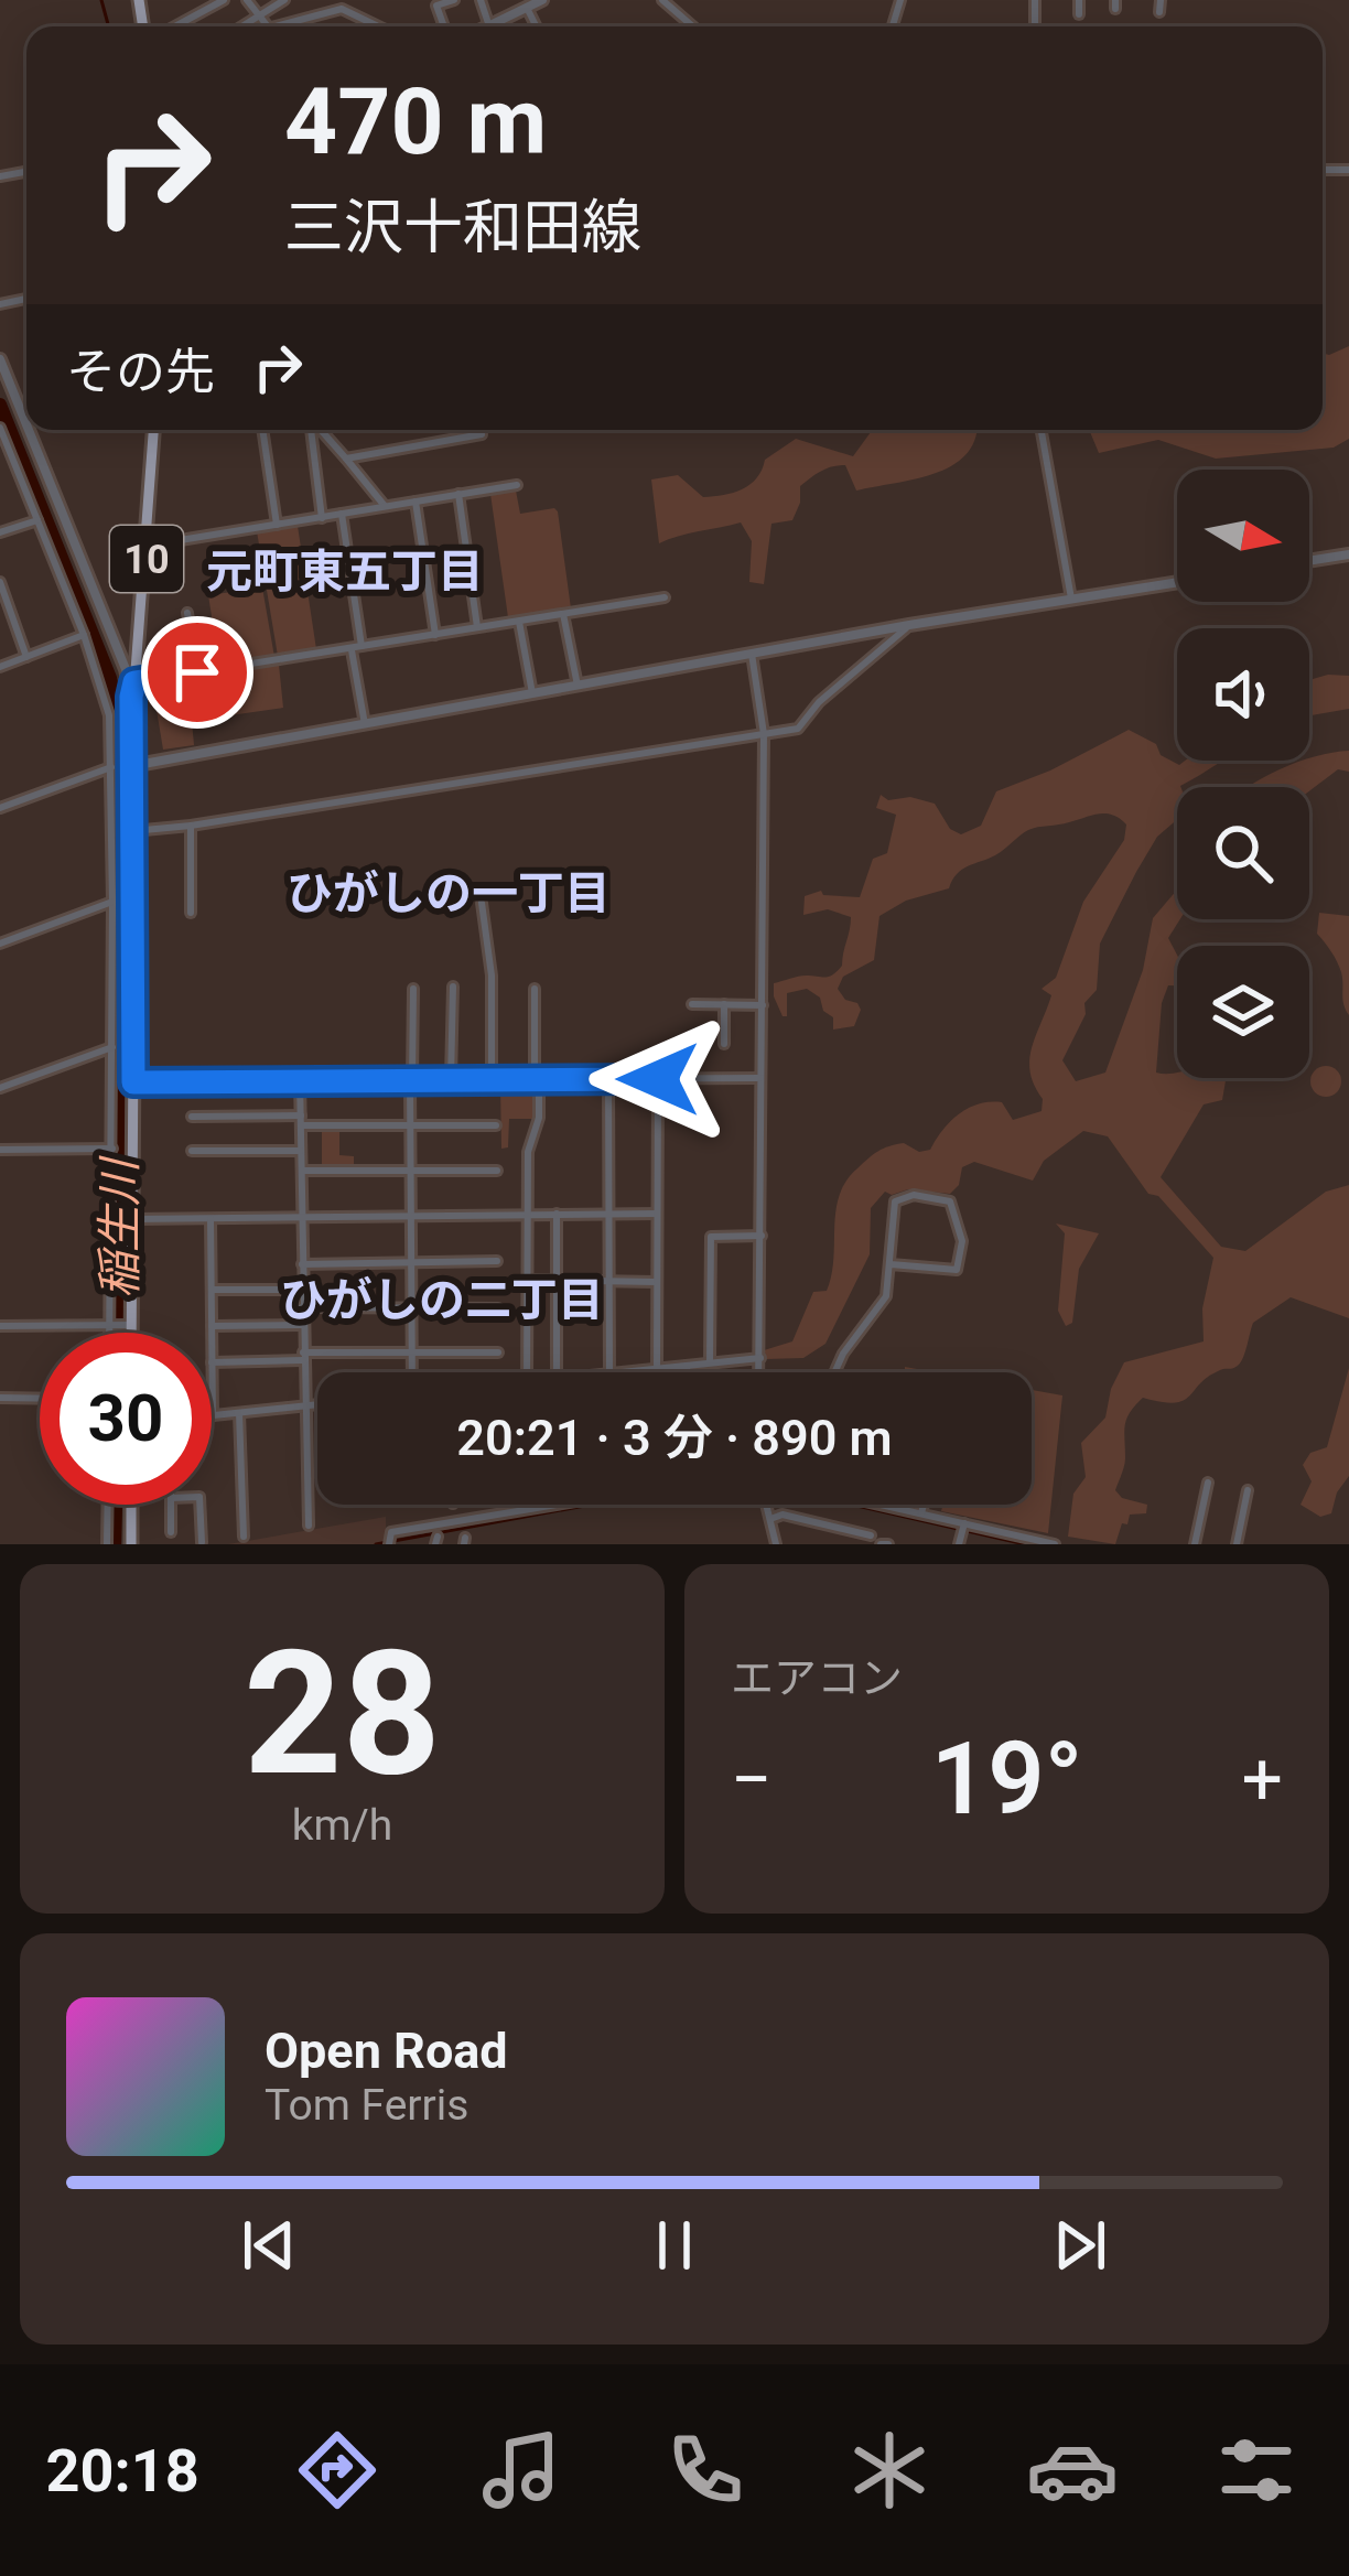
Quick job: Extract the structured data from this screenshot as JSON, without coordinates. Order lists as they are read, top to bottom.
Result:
{
  "streets": {
    "main road": ["10"]
  },
  "districts": ["元町東五丁目", "ひがしの一丁目", "ひがしの二丁目"],
  "water": ["稲生川"],
  "north": "right",
  "page": {
    "turn": ["470 m", "三沢十和田線"],
    "then": "その先",
    "limit": "30",
    "trip": "20:21 · 3 分 · 890 m",
    "tile": [
      ["28", "km/h"],
      "エアコン"
    ],
    "heat": ["−", "19°", "+"],
    "song": ["Open Road", "Tom Ferris"],
    "tabs": "20:18"
  }
}
